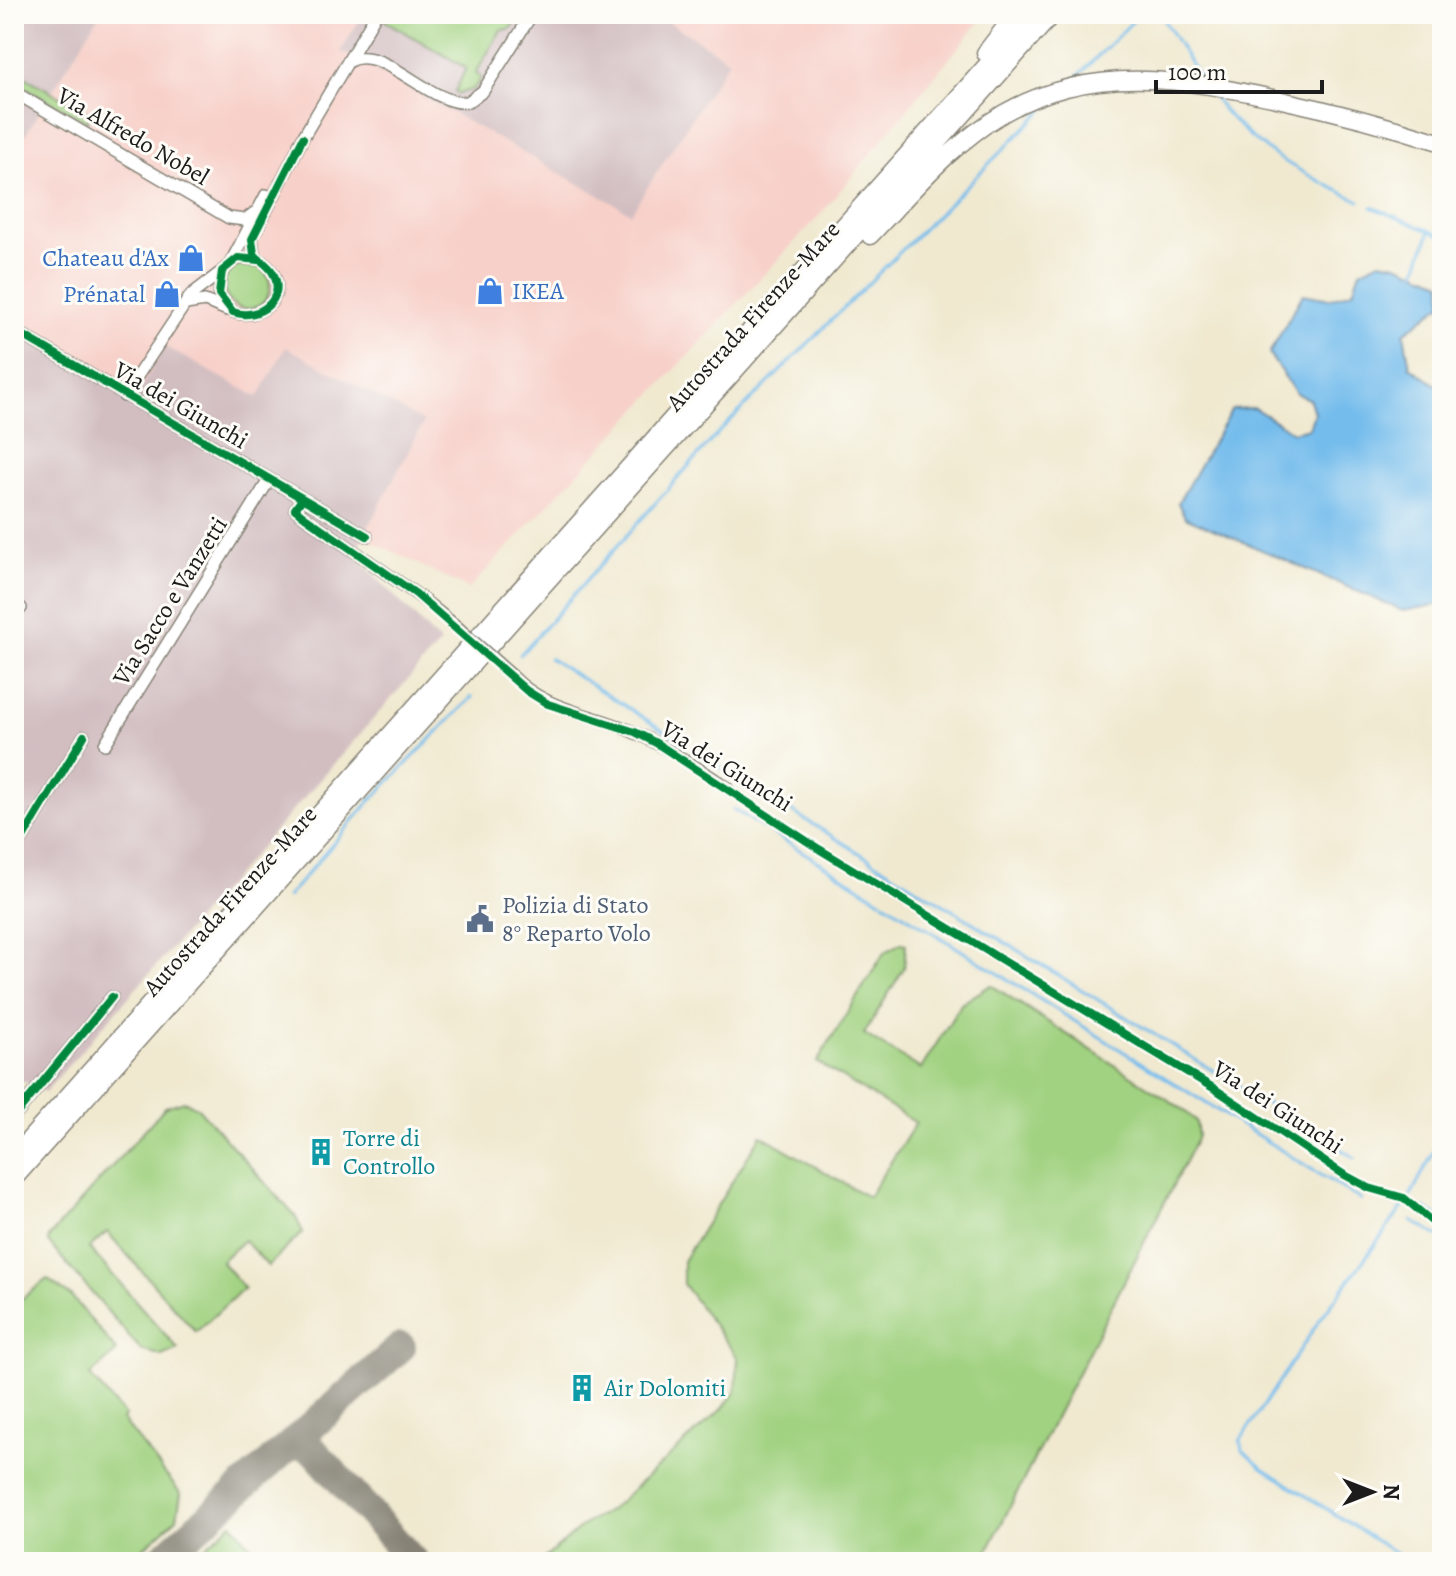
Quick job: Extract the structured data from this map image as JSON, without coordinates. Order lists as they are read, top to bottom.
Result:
{
  "streets": {
    "highway": ["Autostrada Firenze-Mare"],
    "street": ["Via Alfredo Nobel", "Via dei Giunchi", "Via Sacco e Vanzetti"]
  },
  "crossings": [
    ["Via dei Giunchi", "Via Sacco e Vanzetti"]
  ],
  "places": {
    "shop": ["Chateau d'Ax", "IKEA", "Prénatal"],
    "public building": ["Polizia di Stato 8° Reparto Volo"],
    "building": ["Torre di Controllo", "Air Dolomiti"]
  },
  "scale_bar": "100 m",
  "north": "right"
}
